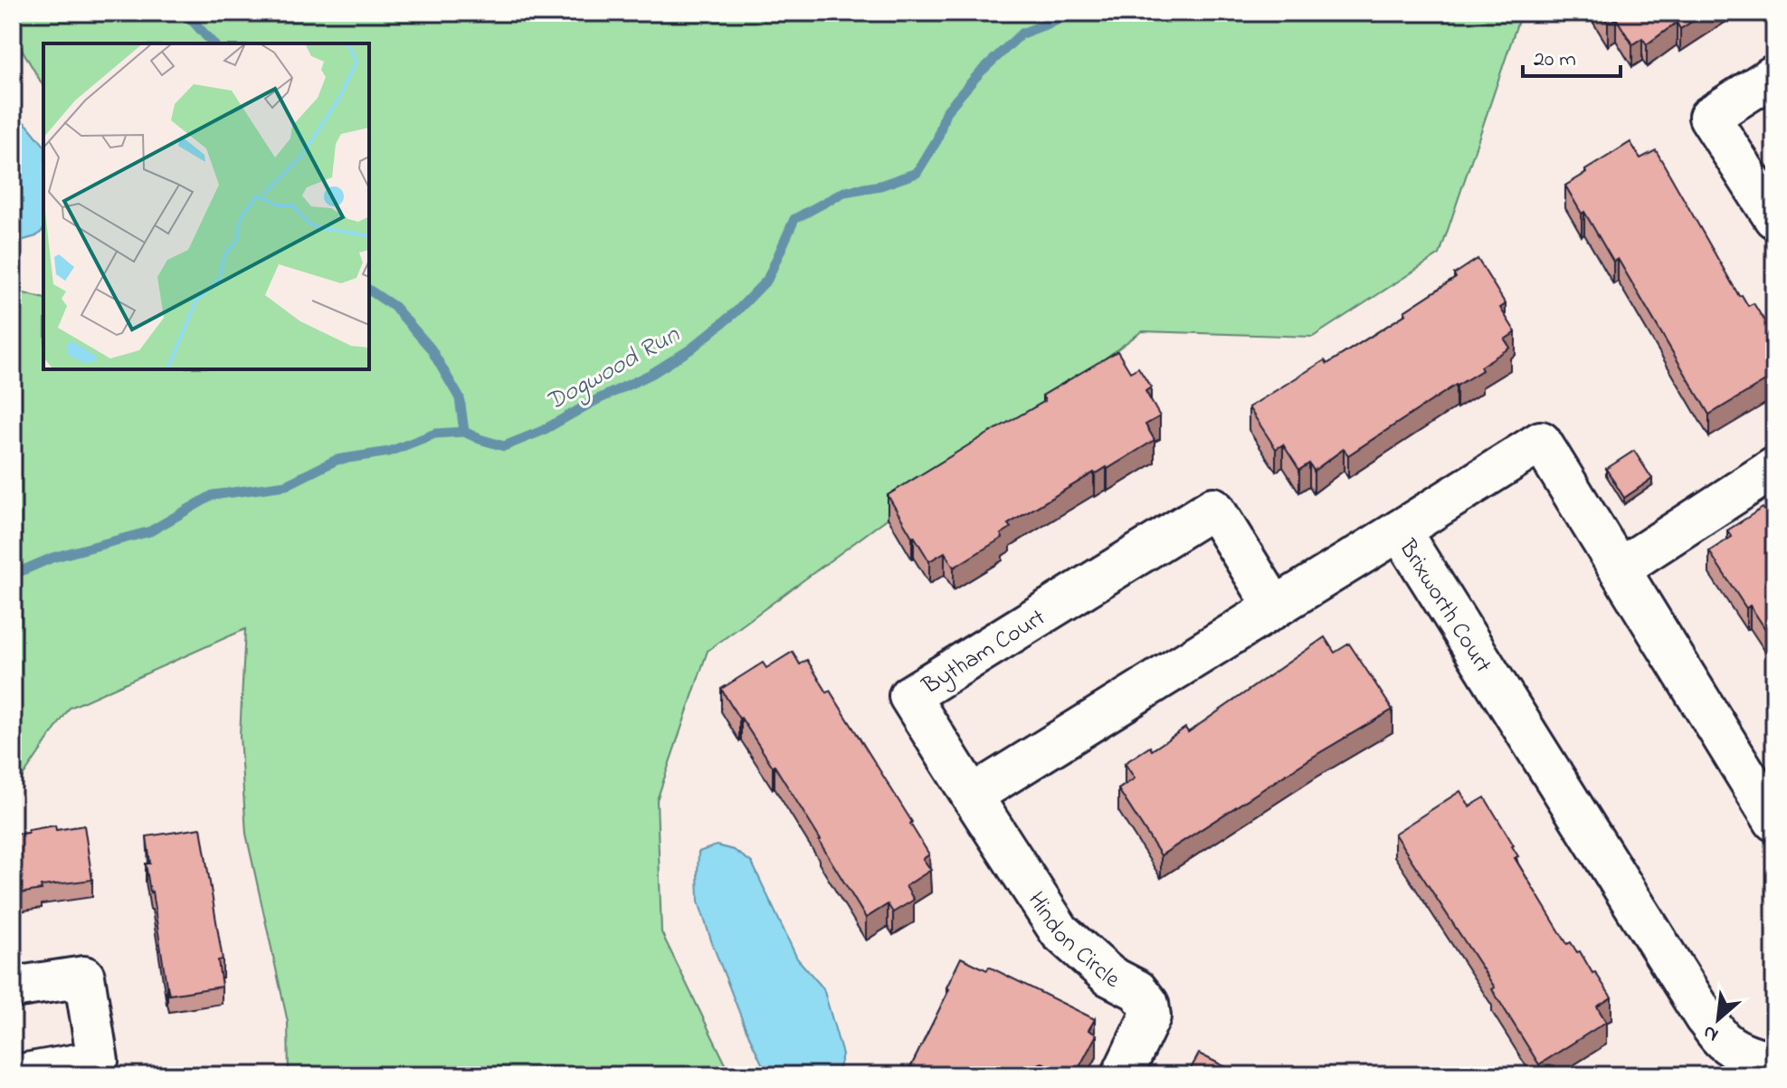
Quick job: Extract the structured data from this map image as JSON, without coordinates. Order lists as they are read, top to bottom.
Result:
{
  "streets": {
    "street": ["Brixworth Court", "Bytham Court", "Hindon Circle"]
  },
  "crossings": [
    ["Bytham Court", "Hindon Circle"]
  ],
  "water": ["Dogwood Run"],
  "scale_bar": "20 m",
  "north": "bottom left"
}
